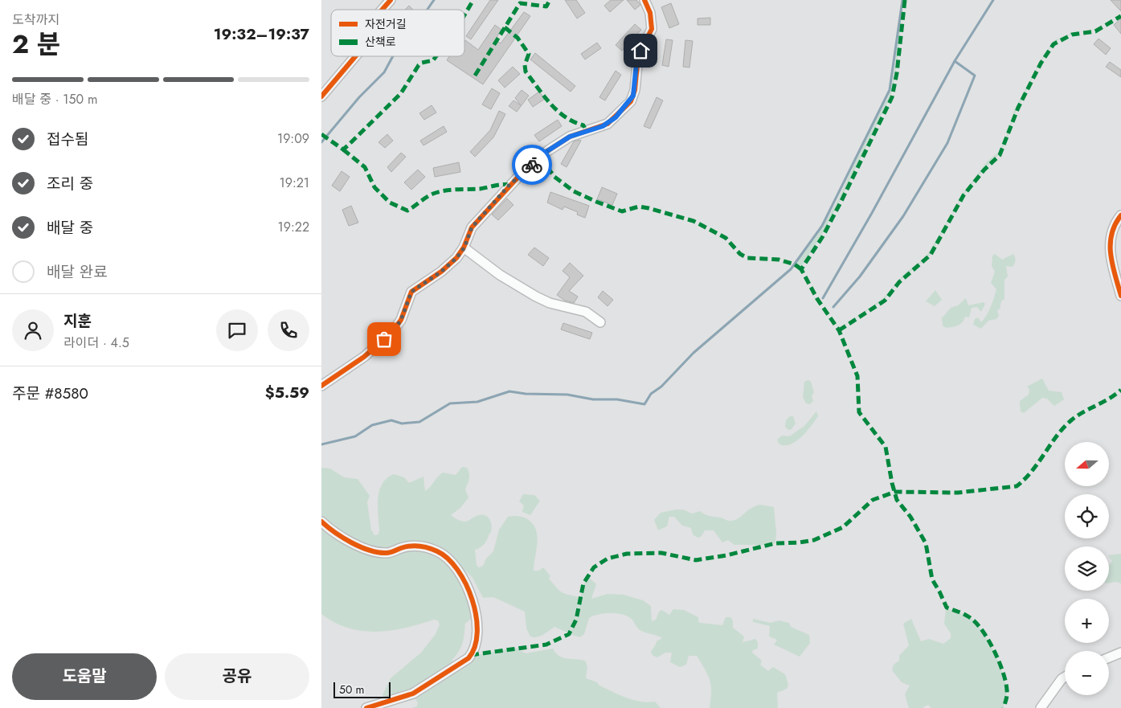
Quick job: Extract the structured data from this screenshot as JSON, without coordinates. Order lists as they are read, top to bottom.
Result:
{
  "legend": ["자전거길", "산책로"],
  "scale_bar": "50 m",
  "north": "left",
  "page": {
    "heading": ["2 분", "도착까지", "19:32–19:37"],
    "panel": [
      "지훈",
      "라이더 · 4.5",
      "주문 #8580",
      "$5.59"
    ],
    "bar": "배달 중 · 150 m",
    "list": [
      ["접수됨", "19:09"],
      ["조리 중", "19:21"],
      ["배달 중", "19:22"],
      "배달 완료"
    ],
    "map_buttons": ["+", "−"],
    "buttons": ["도움말", "공유"],
    "scale": "50 m"
  }
}
